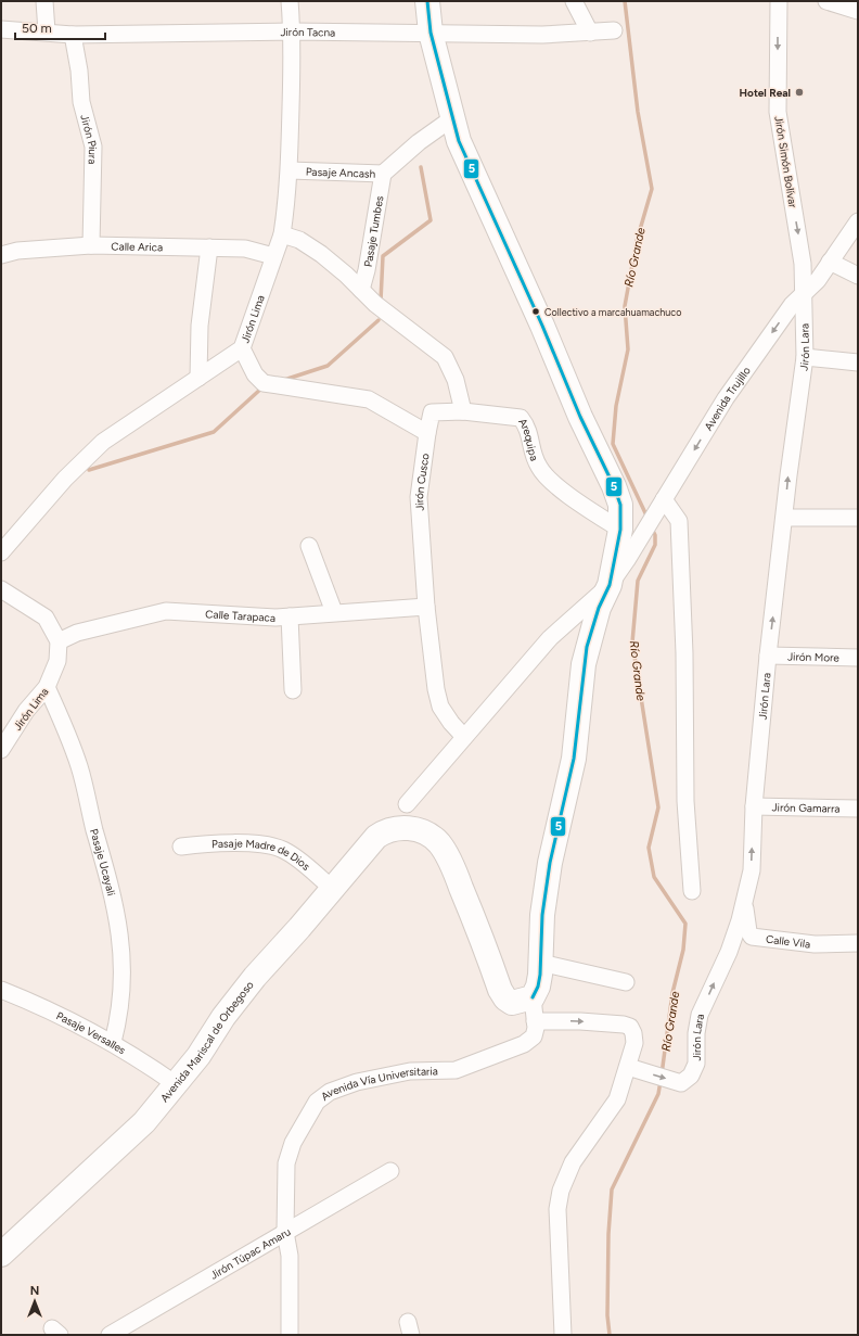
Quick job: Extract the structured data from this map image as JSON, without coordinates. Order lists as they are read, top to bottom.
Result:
{
  "streets": {
    "highway": ["Avenida Mariscal de Orbegoso"],
    "street": [
      "Jirón Tacna",
      "Jirón Piura",
      "Jirón Simón Bolívar",
      "Pasaje Ancash",
      "Pasaje Tumbes",
      "Calle Arica",
      "Jirón Lima",
      "Jirón Lara",
      "Avenida Trujillo",
      "Arequipa",
      "Jirón Cusco",
      "Calle Tarapaca",
      "Jirón More",
      "Jirón Gamarra",
      "Pasaje Madre de Dios",
      "Pasaje Ucayali",
      "Calle Vila",
      "Pasaje Versalles",
      "Avenida Vía Universitaria",
      "Jirón Túpac Amaru"
    ]
  },
  "crossings": [
    ["Jirón Tacna", "Jirón Piura"],
    ["Jirón Tacna", "Jirón Lima"],
    ["Jirón Piura", "Calle Arica"],
    ["Jirón Simón Bolívar", "Jirón Lara"],
    ["Jirón Simón Bolívar", "Avenida Trujillo"],
    ["Pasaje Ancash", "Pasaje Tumbes"],
    ["Pasaje Ancash", "Jirón Lima"],
    ["Calle Arica", "Jirón Lima"],
    ["Jirón Lima", "Calle Tarapaca"],
    ["Jirón Lima", "Pasaje Ucayali"],
    ["Jirón Lara", "Avenida Trujillo"],
    ["Jirón Lara", "Jirón More"],
    ["Jirón Lara", "Jirón Gamarra"],
    ["Jirón Lara", "Calle Vila"],
    ["Avenida Trujillo", "Arequipa"],
    ["Arequipa", "Jirón Cusco"],
    ["Jirón Cusco", "Calle Tarapaca"],
    ["Pasaje Madre de Dios", "Avenida Mariscal de Orbegoso"],
    ["Pasaje Ucayali", "Pasaje Versalles"],
    ["Pasaje Versalles", "Avenida Mariscal de Orbegoso"],
    ["Avenida Mariscal de Orbegoso", "Avenida Vía Universitaria"],
    ["Avenida Vía Universitaria", "Jirón Túpac Amaru"]
  ],
  "one_way": ["Jirón Simón Bolívar", "Avenida Trujillo"],
  "water": ["Río Grande"],
  "places": ["Hotel Real", "Collectivo a marcahuamachuco"],
  "lines": ["transit line 5"],
  "scale_bar": "50 m",
  "north": "top"
}
